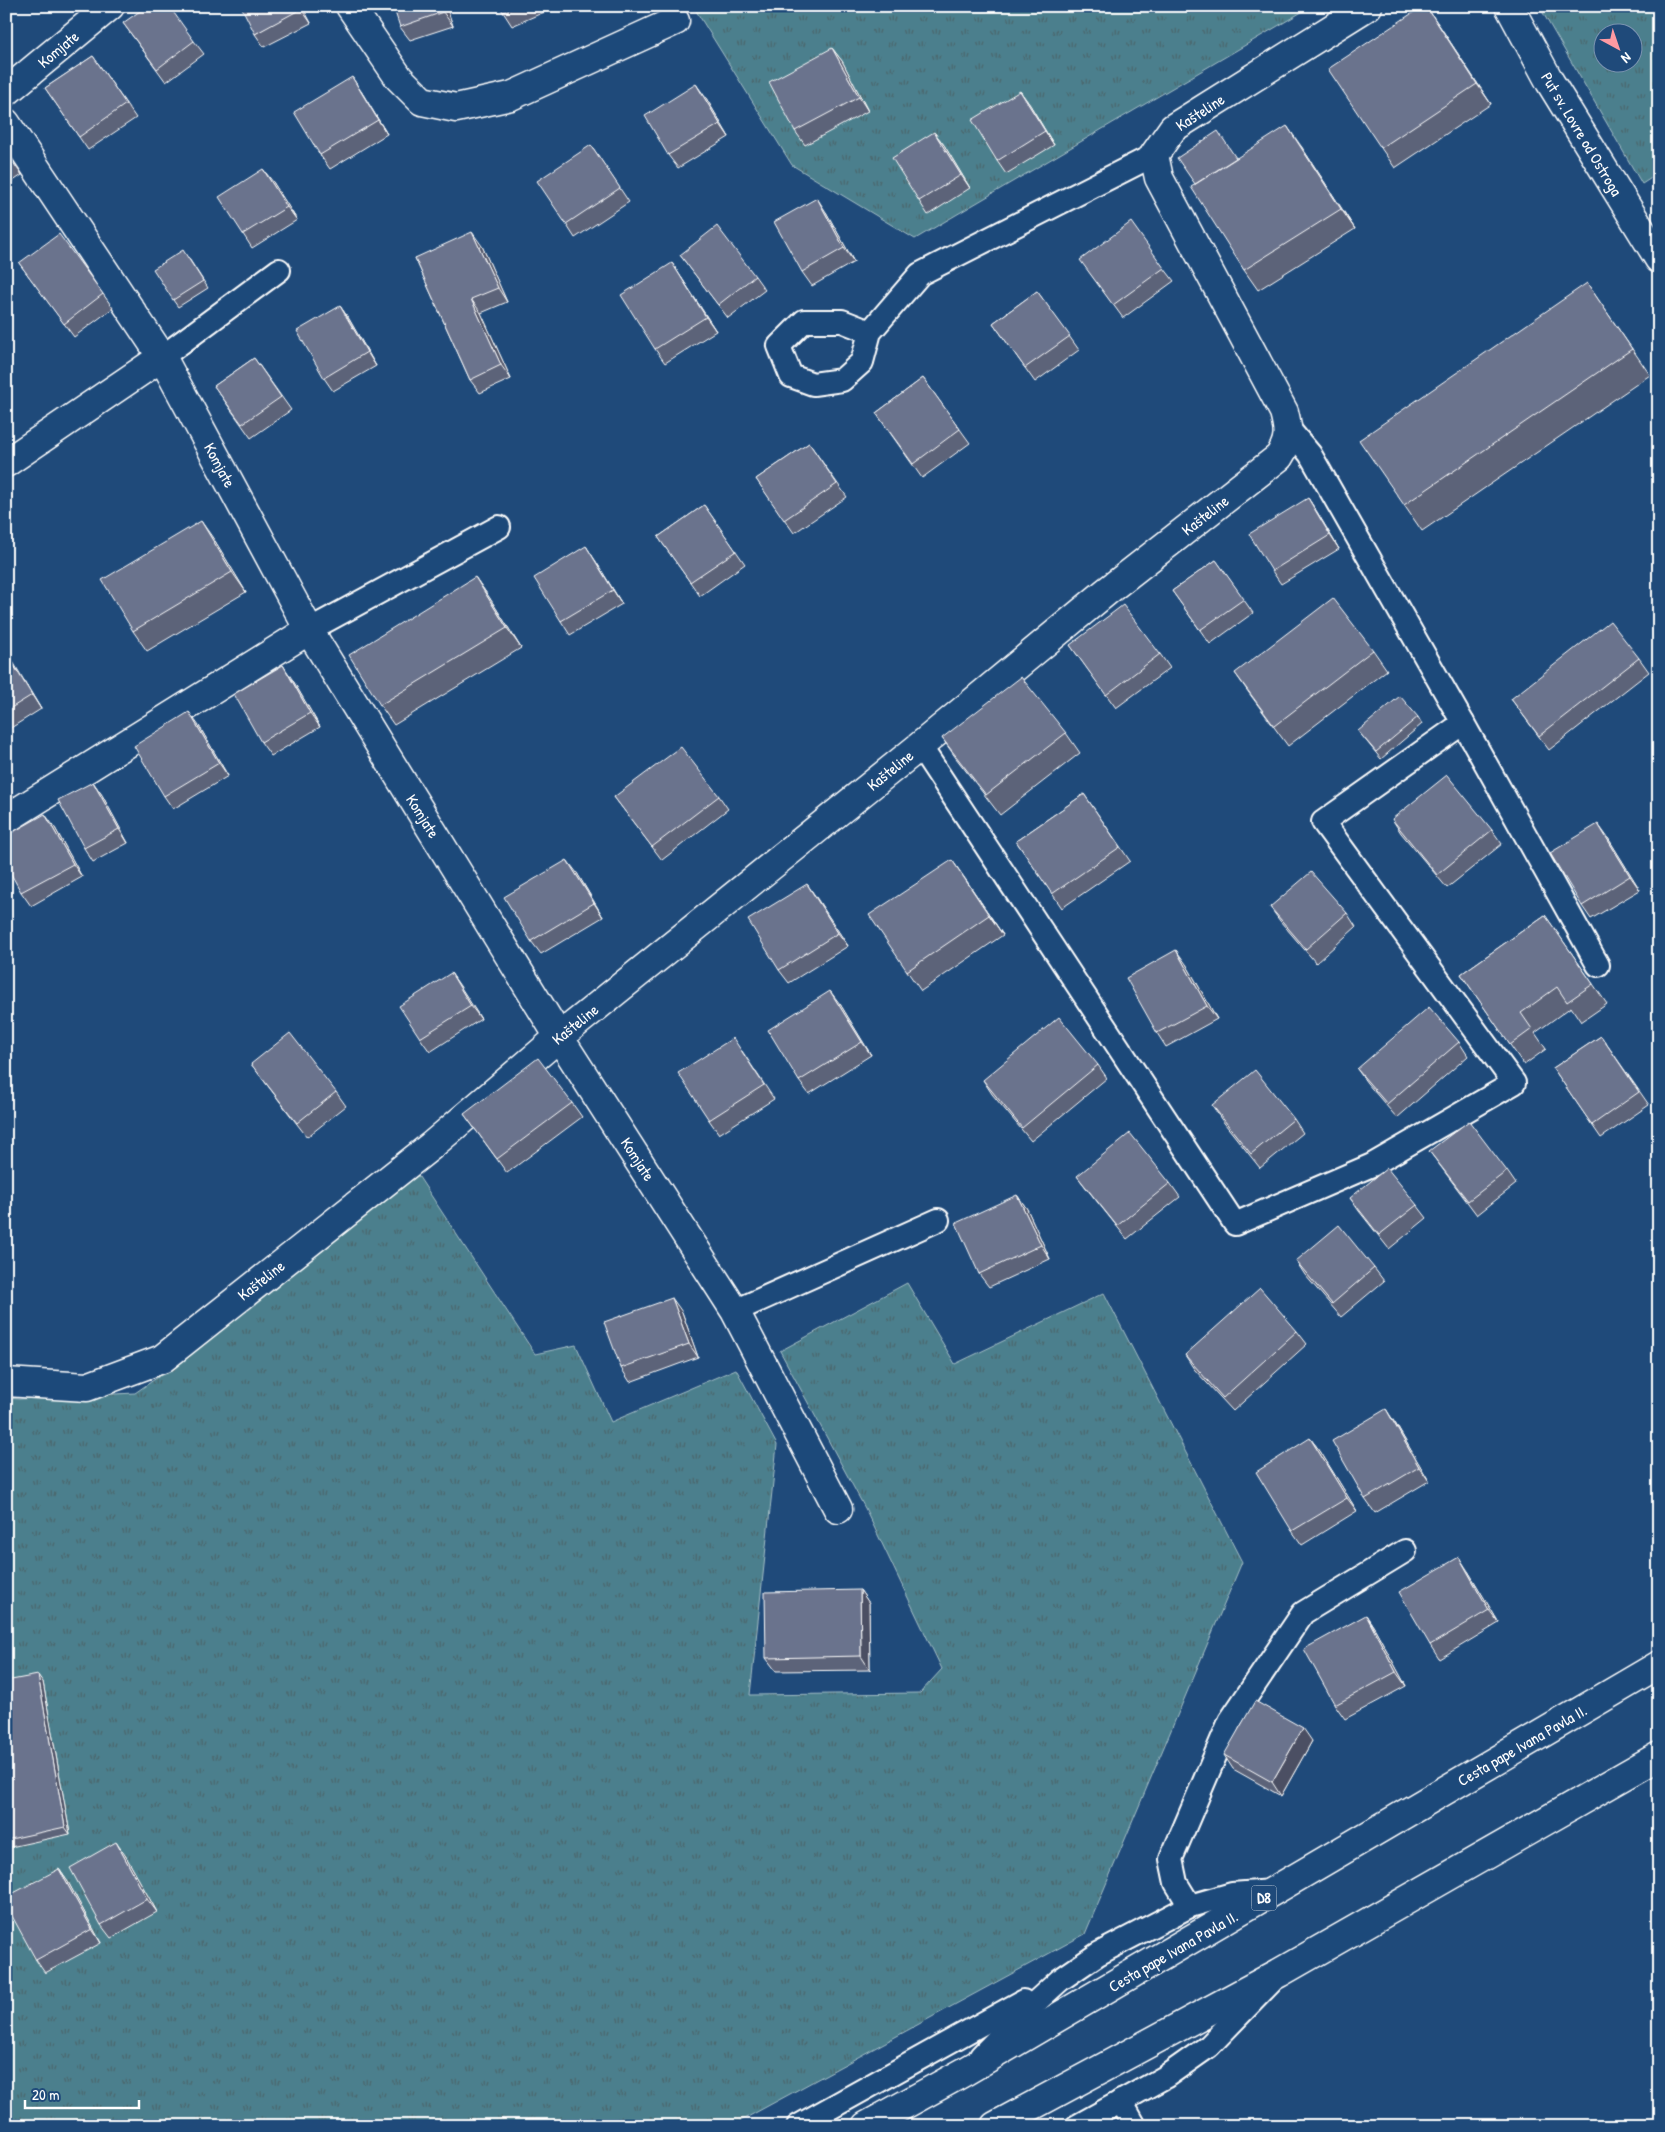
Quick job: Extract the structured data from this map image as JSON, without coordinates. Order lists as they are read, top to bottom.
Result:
{
  "streets": {
    "street": [
      "Komjate",
      "Kašteline",
      "Put sv. Lovre od Ostroga",
      "Cesta pape Ivana Pavla II.",
      "D8"
    ]
  },
  "crossings": [
    ["Komjate", "Kašteline"]
  ],
  "scale_bar": "20 m",
  "north": "bottom right"
}
